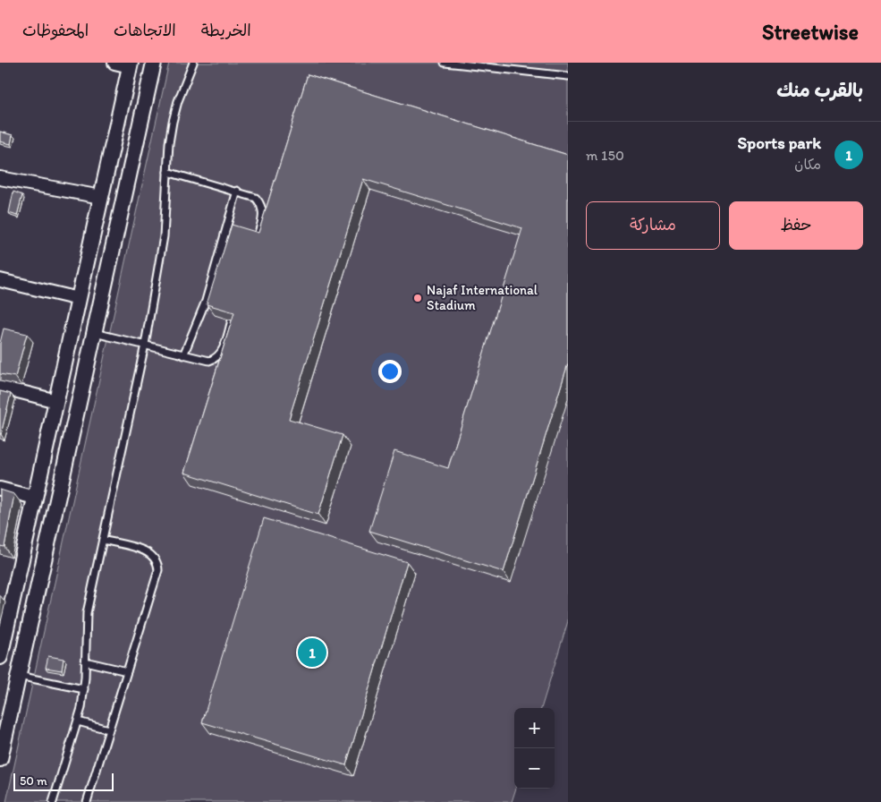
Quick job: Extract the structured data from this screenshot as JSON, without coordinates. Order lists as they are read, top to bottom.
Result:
{
  "places": ["Najaf International Stadium"],
  "scale_bar": "50 m",
  "page": {
    "header": "Streetwise",
    "nav": ["الخريطة", "الاتجاهات", "المحفوظات"],
    "heading": "بالقرب منك",
    "list": [
      {
        "mark": "1",
        "name": "Sports park",
        "note": "مكان",
        "value": "150 m"
      }
    ],
    "buttons": ["حفظ", "مشاركة"],
    "pins": "1",
    "map_buttons": ["+", "−"],
    "scale": "50 m"
  }
}
